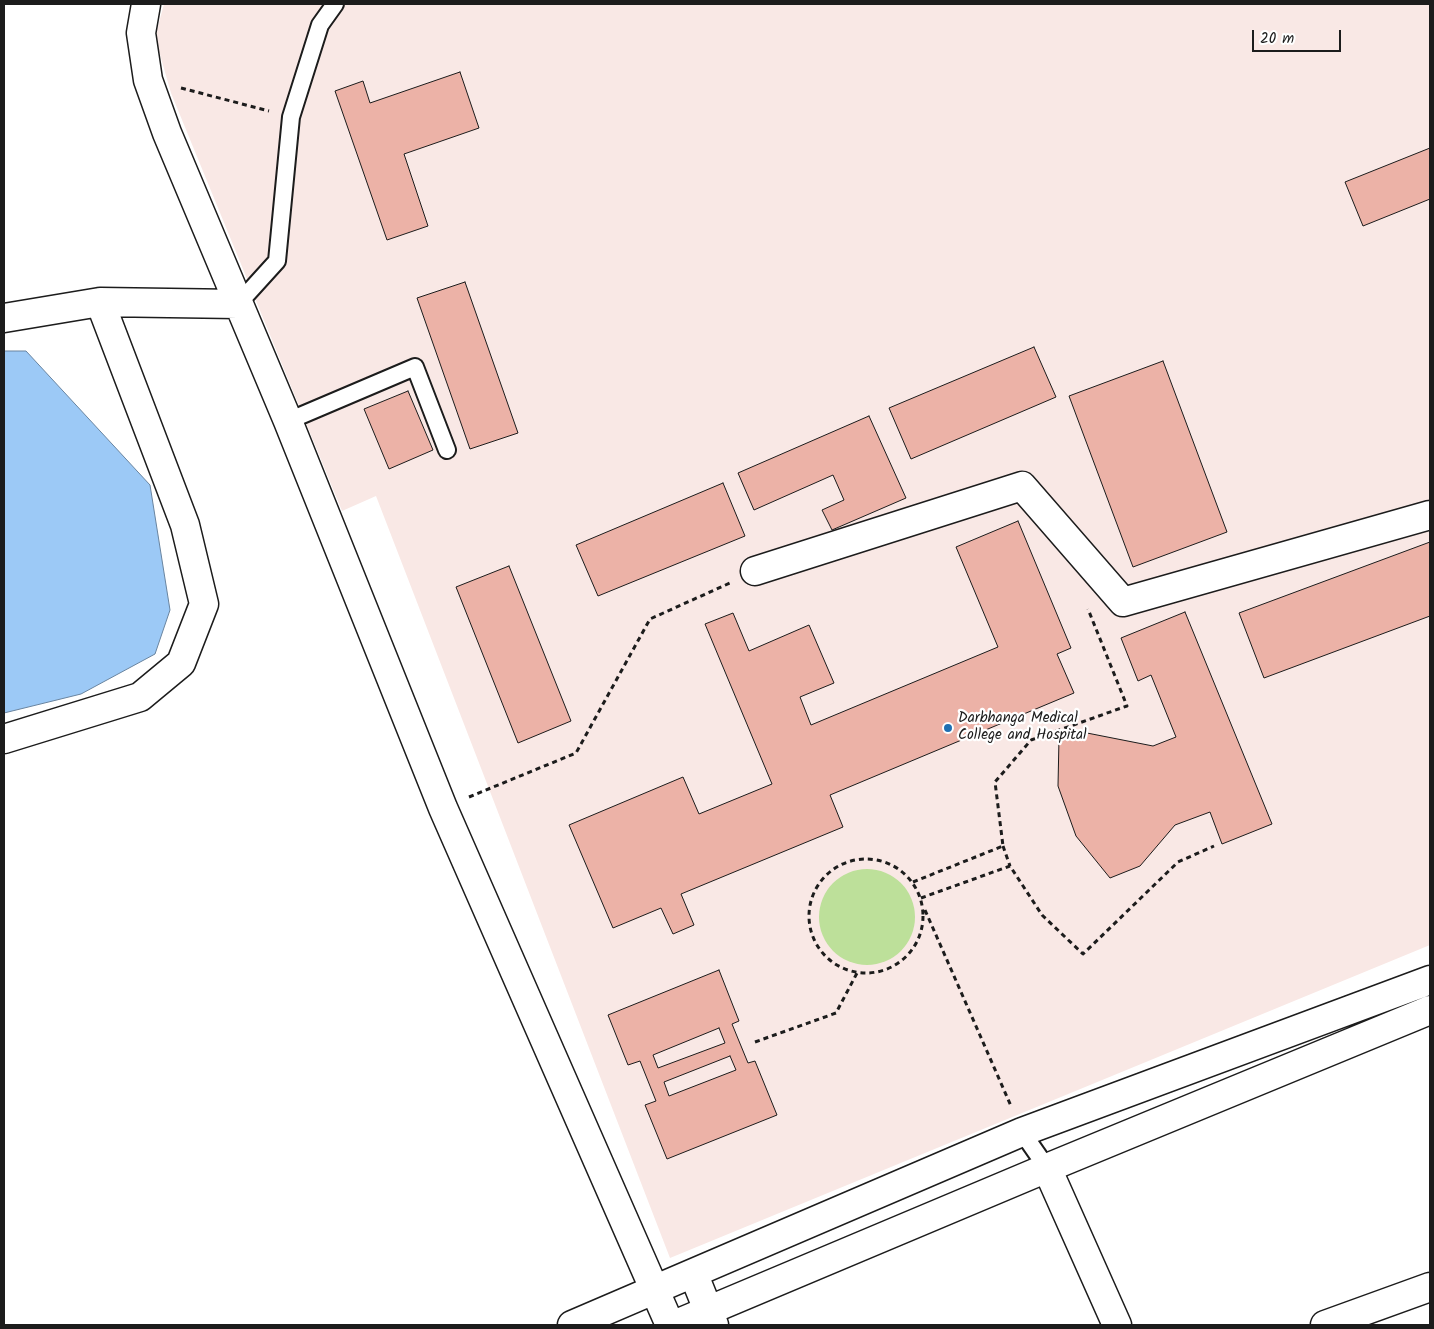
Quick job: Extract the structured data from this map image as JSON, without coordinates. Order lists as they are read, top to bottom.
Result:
{
  "places": ["Darbhanga Medical College and Hospital"],
  "scale_bar": "20 m"
}
